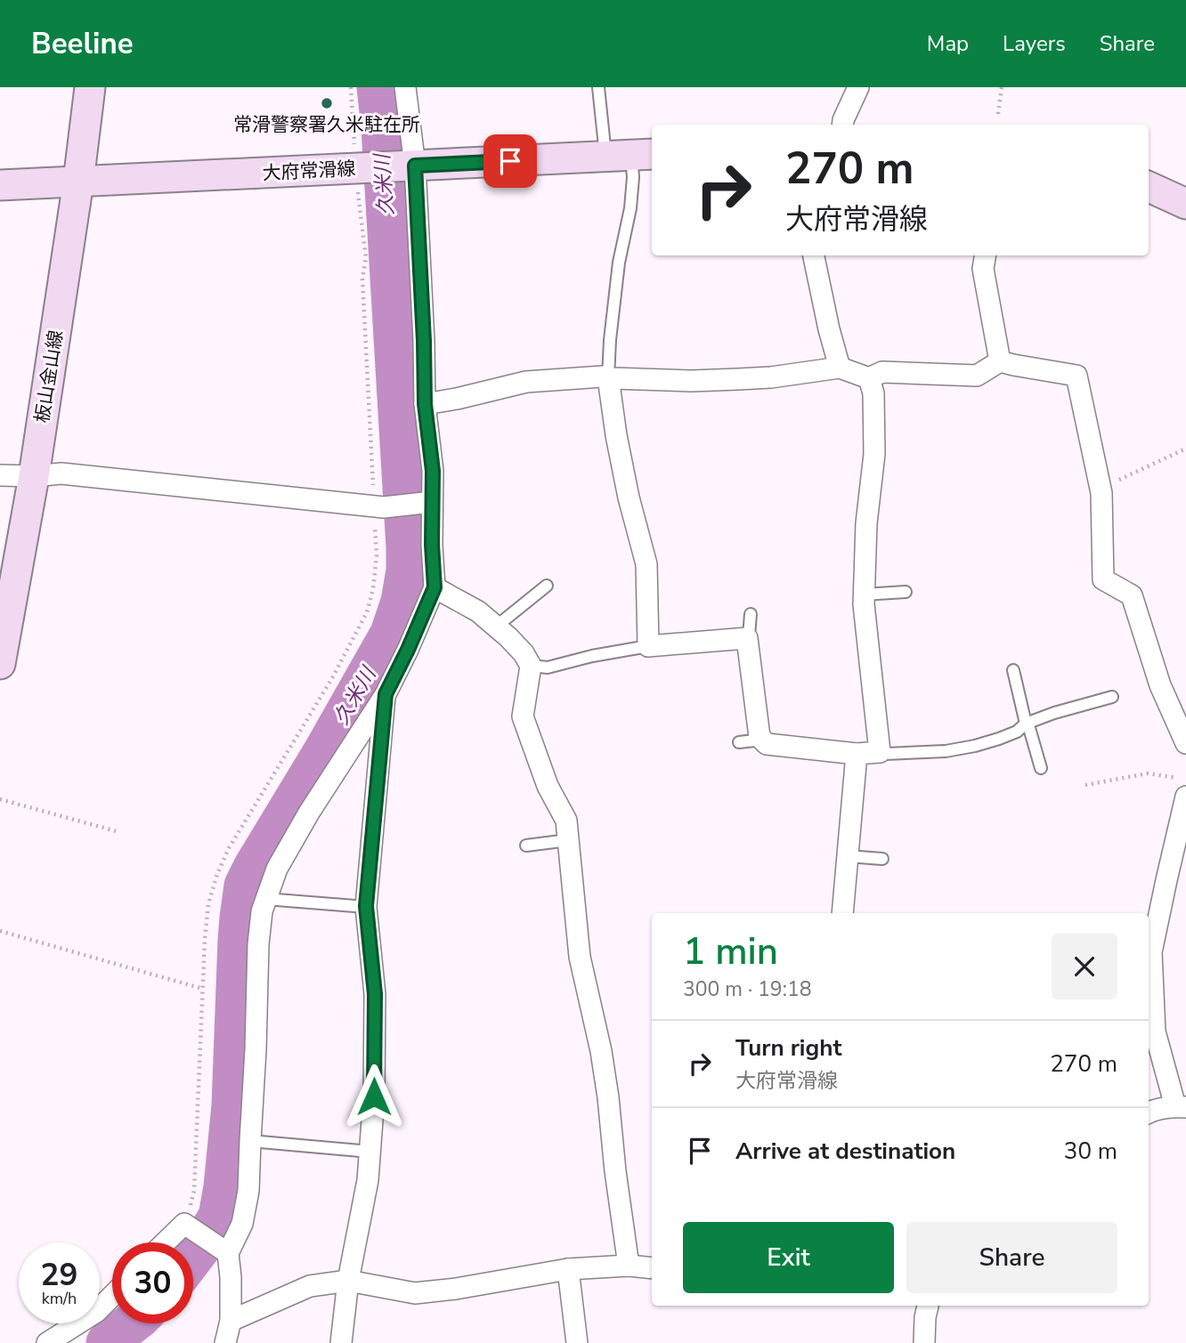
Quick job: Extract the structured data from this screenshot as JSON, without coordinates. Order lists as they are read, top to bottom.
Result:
{
  "streets": {
    "main road": ["大府常滑線", "板山金山線"]
  },
  "crossings": [
    ["大府常滑線", "板山金山線"]
  ],
  "water": ["久米川"],
  "places": ["常滑警察署久米駐在所"],
  "page": {
    "header": "Beeline",
    "nav": ["Map", "Layers", "Share"],
    "turn": ["270 m", "大府常滑線"],
    "heading": ["1 min", "300 m · 19:18"],
    "list": [
      {
        "name": "Turn right",
        "note": "大府常滑線",
        "value": "270 m"
      },
      {
        "name": "Arrive at destination",
        "value": "30 m"
      }
    ],
    "buttons": ["Exit", "Share"],
    "speed": "29 km/h",
    "limit": "30"
  }
}
